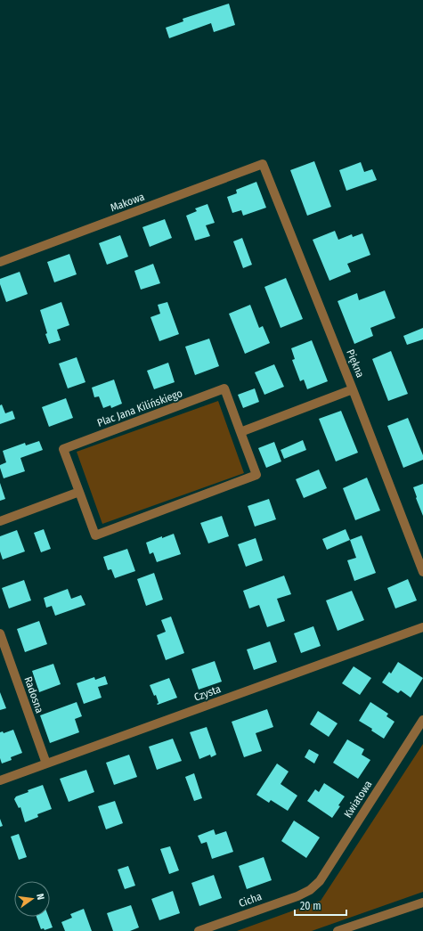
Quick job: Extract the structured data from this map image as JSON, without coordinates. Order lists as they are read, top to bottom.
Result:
{
  "streets": {
    "street": [
      "Makowa",
      "Piękna",
      "Plac Jana Kilińskiego",
      "Czysta",
      "Radosna",
      "Kwiatowa",
      "Cicha"
    ]
  },
  "crossings": [
    ["Makowa", "Piękna"],
    ["Czysta", "Radosna"],
    ["Kwiatowa", "Cicha"]
  ],
  "scale_bar": "20 m",
  "north": "right"
}
